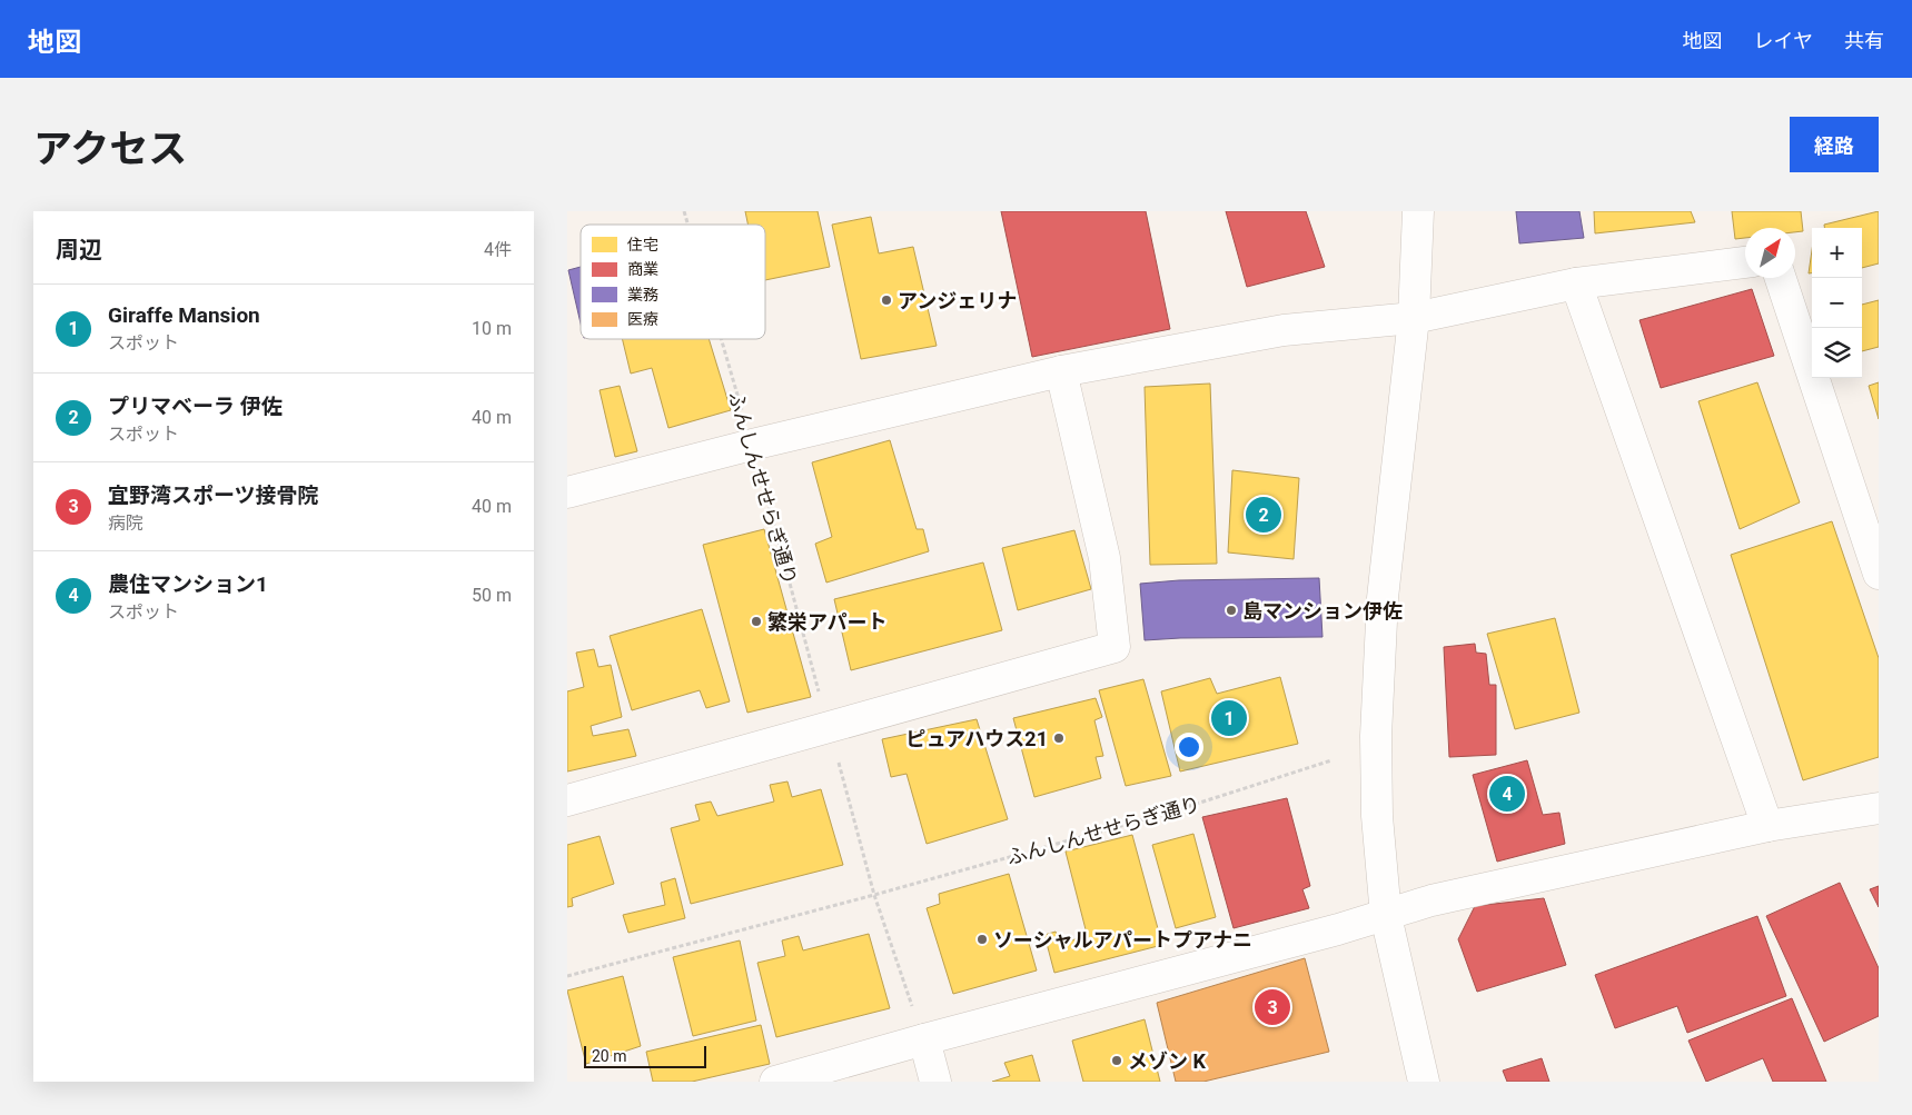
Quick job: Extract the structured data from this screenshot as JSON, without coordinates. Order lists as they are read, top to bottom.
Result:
{
  "streets": {
    "path": ["ふんしんせせらぎ通り"]
  },
  "places": [
    "アンジェリナ",
    "島マンション伊佐",
    "繁栄アパート",
    "ピュアハウス21",
    "ソーシャルアパートプアナニ",
    "メゾン K"
  ],
  "legend": [
    "住宅",
    "商業",
    "業務",
    "医療"
  ],
  "scale_bar": "20 m",
  "north": "top right",
  "page": {
    "header": "地図",
    "nav": ["地図", "レイヤ", "共有"],
    "title": "アクセス",
    "buttons": "経路",
    "heading": ["周辺", "4件"],
    "map_buttons": ["+", "−"],
    "list": [
      {
        "mark": "1",
        "name": "Giraffe Mansion",
        "note": "スポット",
        "value": "10 m"
      },
      {
        "mark": "2",
        "name": "プリマベーラ 伊佐",
        "note": "スポット",
        "value": "40 m"
      },
      {
        "mark": "3",
        "name": "宜野湾スポーツ接骨院",
        "note": "病院",
        "value": "40 m"
      },
      {
        "mark": "4",
        "name": "農住マンション1",
        "note": "スポット",
        "value": "50 m"
      }
    ],
    "pins": [
      "2",
      "1",
      "4",
      "3"
    ],
    "scale": "20 m"
  }
}
